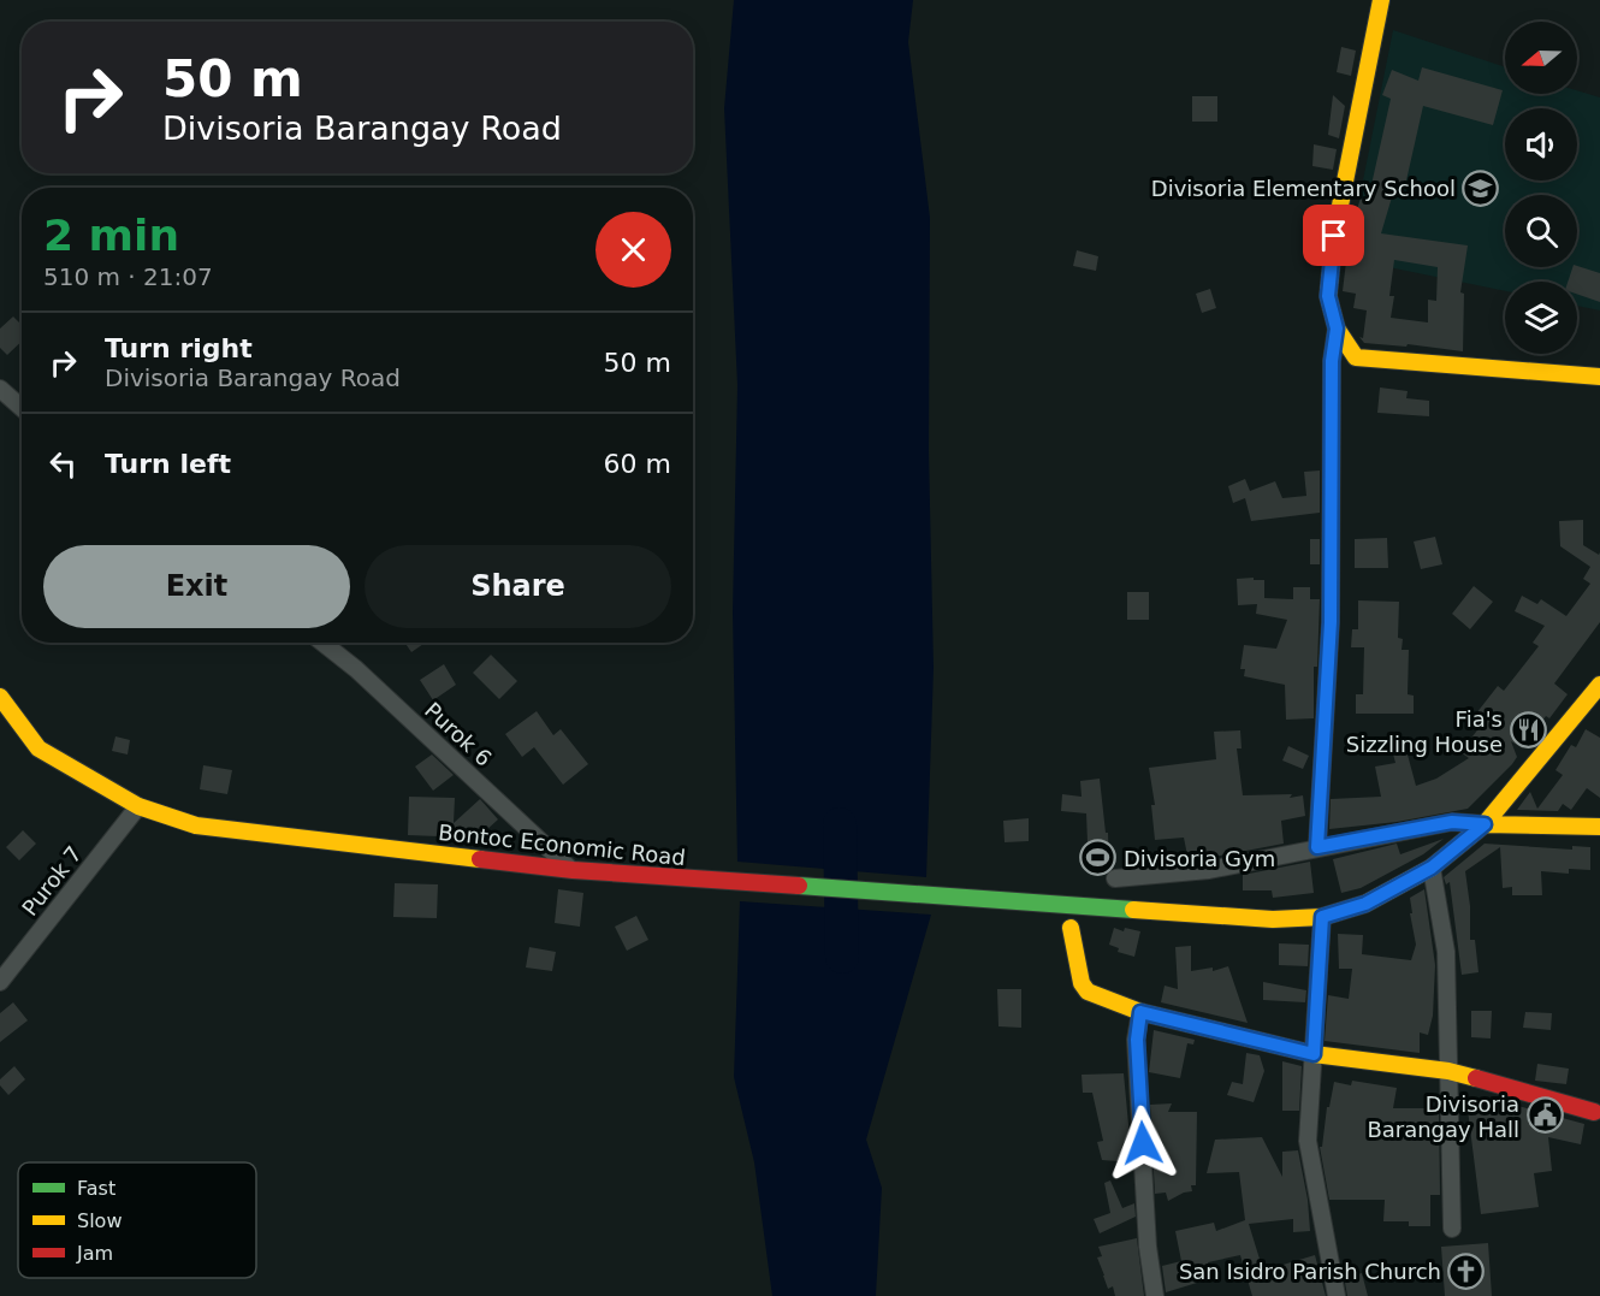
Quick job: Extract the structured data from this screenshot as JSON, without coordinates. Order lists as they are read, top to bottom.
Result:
{
  "streets": {
    "main road": ["Bontoc Economic Road"],
    "street": ["Purok 6", "Purok 7"]
  },
  "crossings": [
    ["Purok 6", "Bontoc Economic Road"],
    ["Bontoc Economic Road", "Purok 7"]
  ],
  "places": {
    "school or university": ["Divisoria Elementary School"],
    "restaurant": ["Fia's Sizzling House"],
    "sports": ["Divisoria Gym"],
    "public building": ["Divisoria Barangay Hall"],
    "church": ["San Isidro Parish Church"]
  },
  "legend": ["Fast", "Slow", "Jam"],
  "north": "left",
  "page": {
    "turn": ["50 m", "Divisoria Barangay Road"],
    "heading": ["2 min", "510 m · 21:07"],
    "list": [
      {
        "name": "Turn right",
        "note": "Divisoria Barangay Road",
        "value": "50 m"
      },
      {
        "name": "Turn left",
        "value": "60 m"
      }
    ],
    "buttons": ["Exit", "Share"]
  }
}
